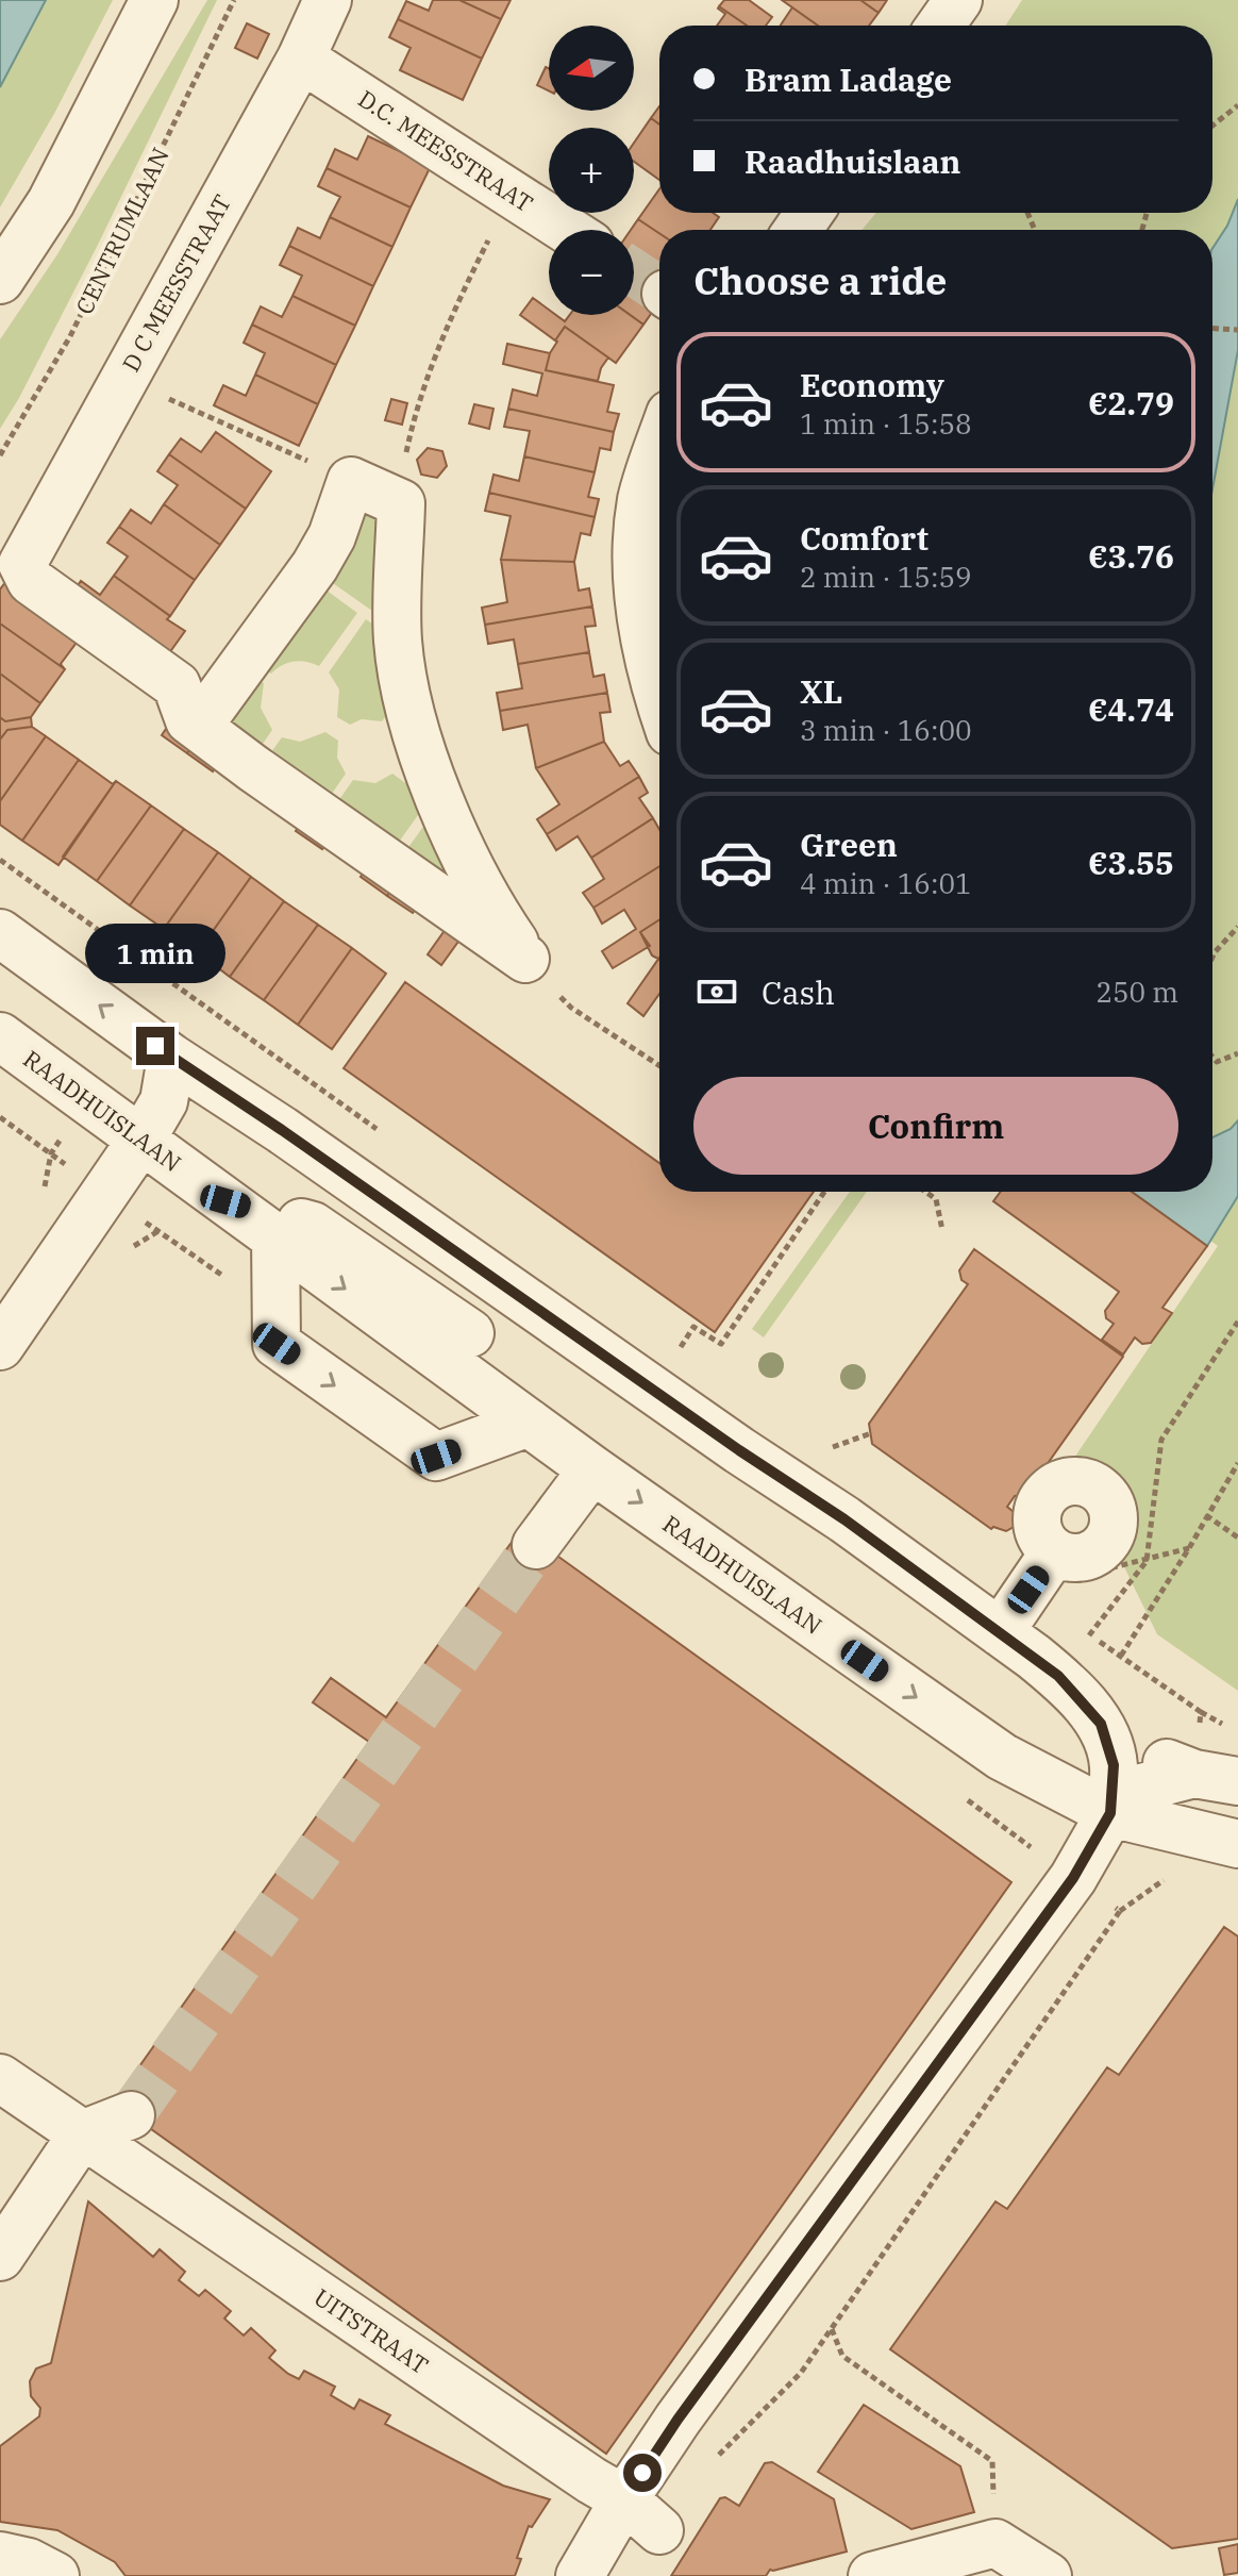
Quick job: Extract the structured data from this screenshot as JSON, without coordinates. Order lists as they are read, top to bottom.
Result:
{
  "streets": {
    "street": [
      "D.C. MEESSTRAAT",
      "D C MEESSTRAAT",
      "RAADHUISLAAN",
      "UITSTRAAT"
    ],
    "path": ["CENTRUMLAAN"]
  },
  "crossings": [
    ["D.C. MEESSTRAAT", "D C MEESSTRAAT"]
  ],
  "north": "left",
  "page": {
    "map_buttons": ["+", "−"],
    "banner": ["Bram Ladage", "Raadhuislaan"],
    "heading": "Choose a ride",
    "list": [
      {
        "name": "Economy",
        "note": "1 min · 15:58",
        "value": "€2.79"
      },
      {
        "name": "Comfort",
        "note": "2 min · 15:59",
        "value": "€3.76"
      },
      {
        "name": "XL",
        "note": "3 min · 16:00",
        "value": "€4.74"
      },
      {
        "name": "Green",
        "note": "4 min · 16:01",
        "value": "€3.55"
      }
    ],
    "bubble": "1 min",
    "pay": ["Cash", "250 m"],
    "buttons": "Confirm"
  }
}
